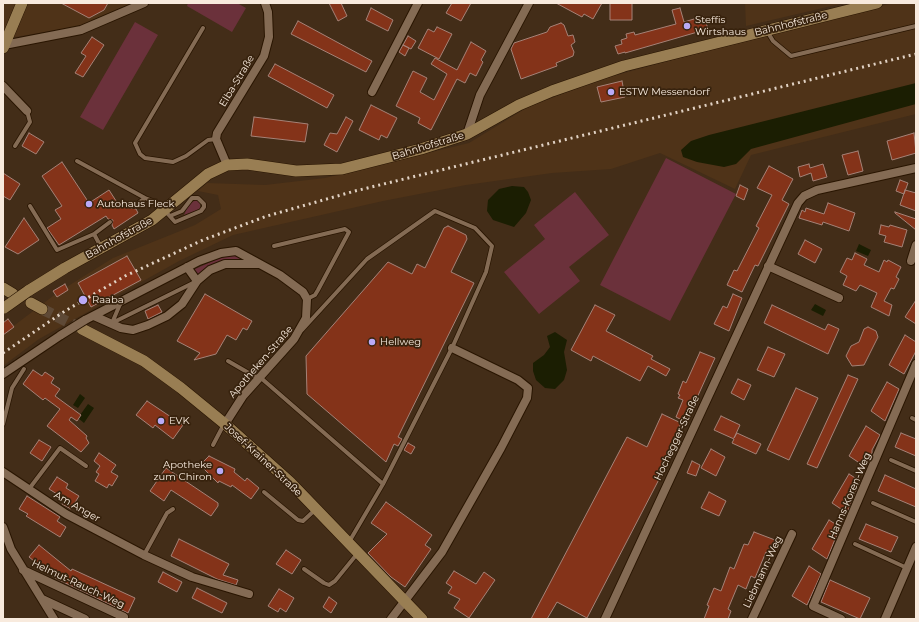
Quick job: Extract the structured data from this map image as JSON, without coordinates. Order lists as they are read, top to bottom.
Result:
{
  "streets": {
    "street": [
      "Bahnhofstraße",
      "Elba-Straße",
      "Apotheken-Straße",
      "Hochegger-Straße",
      "Josef-Krainer-Straße",
      "Hanns-Koren-Weg",
      "Am Anger",
      "Liebmann-Weg",
      "Helmut-Rauch-Weg"
    ]
  },
  "crossings": [
    ["Apotheken-Straße", "Josef-Krainer-Straße"]
  ],
  "places": [
    "Steffis Wirtshaus",
    "ESTW Messendorf",
    "Autohaus Fleck",
    "Raaba",
    "Hellweg",
    "EVK",
    "Apotheke zum Chiron"
  ]
}
